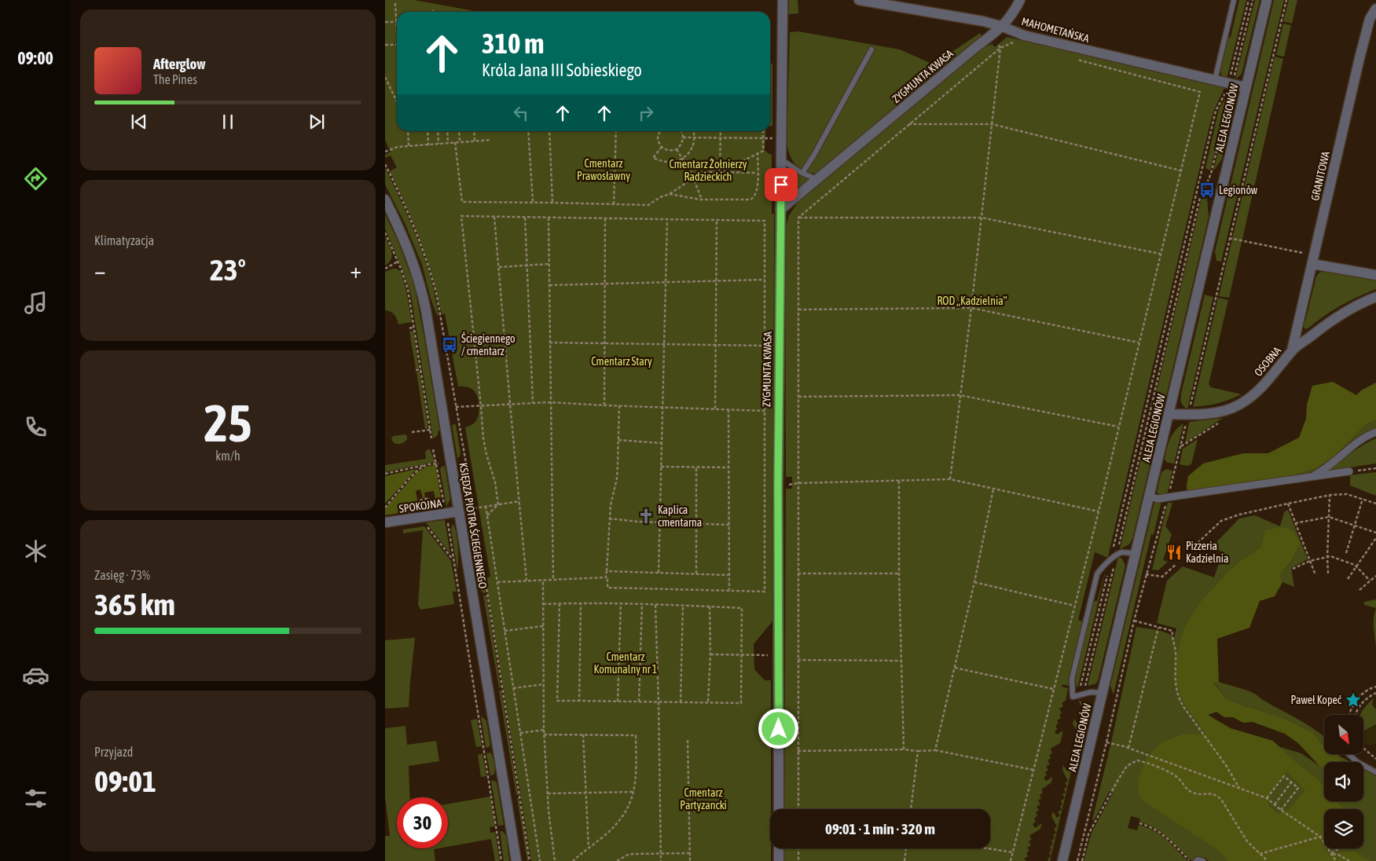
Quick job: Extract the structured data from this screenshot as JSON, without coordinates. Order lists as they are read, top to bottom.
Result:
{
  "streets": {
    "street": [
      "MAHOMETAŃSKA",
      "ZYGMUNTA KWASA",
      "ALEJA LEGIONÓW",
      "GRANITOWA",
      "OSOBNA",
      "SPOKOJNA",
      "KSIĘDZA PIOTRA ŚCIEGIENNEGO"
    ]
  },
  "crossings": [
    ["MAHOMETAŃSKA", "ZYGMUNTA KWASA"],
    ["MAHOMETAŃSKA", "ALEJA LEGIONÓW"],
    ["ALEJA LEGIONÓW", "OSOBNA"],
    ["GRANITOWA", "OSOBNA"],
    ["SPOKOJNA", "KSIĘDZA PIOTRA ŚCIEGIENNEGO"]
  ],
  "parks": [
    "Cmentarz Prawosławny",
    "Cmentarz Żołnierzy Radzieckich",
    "ROD „Kadzielnia”",
    "Cmentarz Stary",
    "Cmentarz Komunalny nr 1",
    "Cmentarz Partyzancki"
  ],
  "places": {
    "bus stop": ["Legionów", "Ściegiennego / cmentarz"],
    "church": ["Kaplica cmentarna"],
    "restaurant": ["Pizzeria Kadzielnia"],
    "place": ["Paweł Kopeć"]
  },
  "north": "bottom right",
  "page": {
    "tabs": "09:00",
    "turn": ["310 m", "Króla Jana III Sobieskiego"],
    "song": ["Afterglow", "The Pines"],
    "tile": [
      "Klimatyzacja",
      ["25", "km/h"],
      ["Zasięg · 73%", "365 km"],
      ["Przyjazd", "09:01"]
    ],
    "heat": ["−", "23°", "+"],
    "limit": "30",
    "trip": "09:01 · 1 min · 320 m"
  }
}
